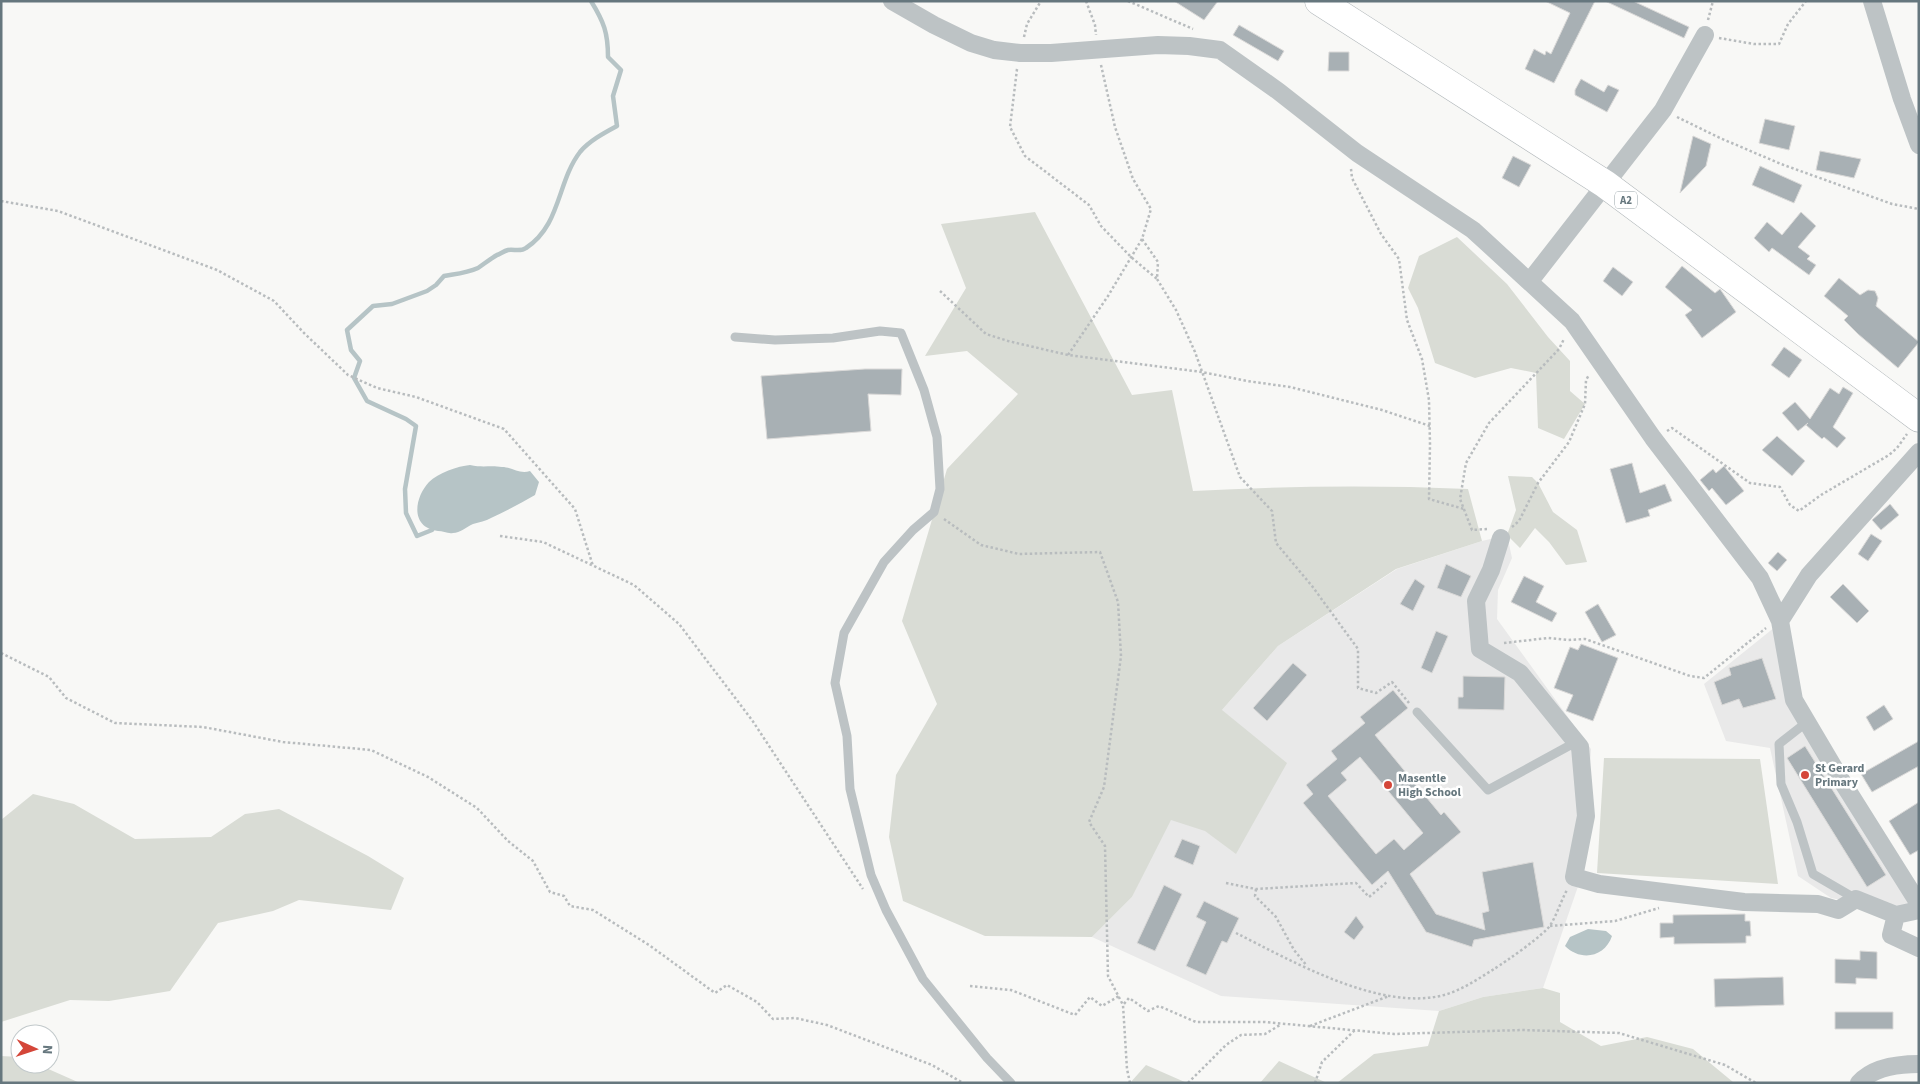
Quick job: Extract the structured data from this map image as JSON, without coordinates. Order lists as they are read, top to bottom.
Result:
{
  "streets": {
    "main road": ["A2"]
  },
  "places": ["St Gerard Primary", "Masentle High School"],
  "north": "right"
}
